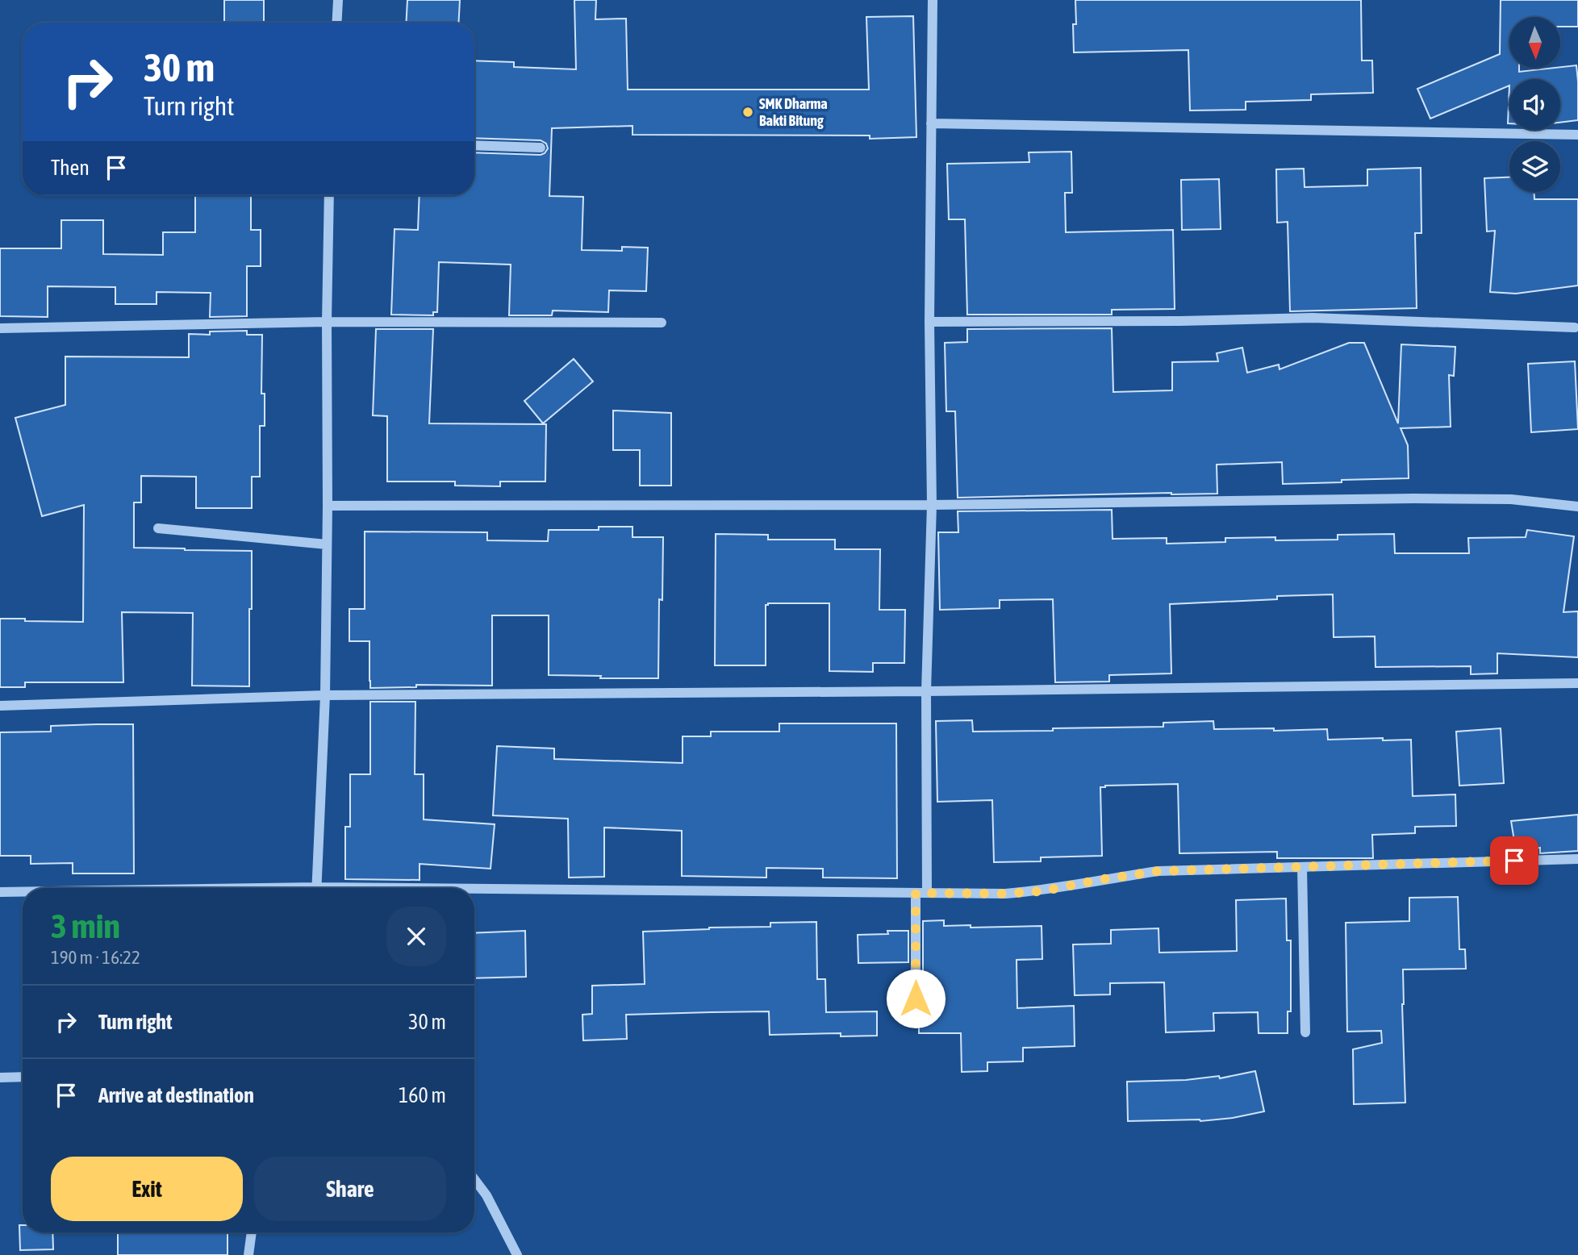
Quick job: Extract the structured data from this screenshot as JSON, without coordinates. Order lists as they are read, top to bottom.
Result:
{
  "places": ["SMK Dharma Bakti Bitung"],
  "north": "bottom",
  "page": {
    "turn": ["30 m", "Turn right"],
    "then": "Then",
    "heading": ["3 min", "190 m · 16:22"],
    "list": [
      {
        "name": "Turn right",
        "value": "30 m"
      },
      {
        "name": "Arrive at destination",
        "value": "160 m"
      }
    ],
    "buttons": ["Exit", "Share"]
  }
}
